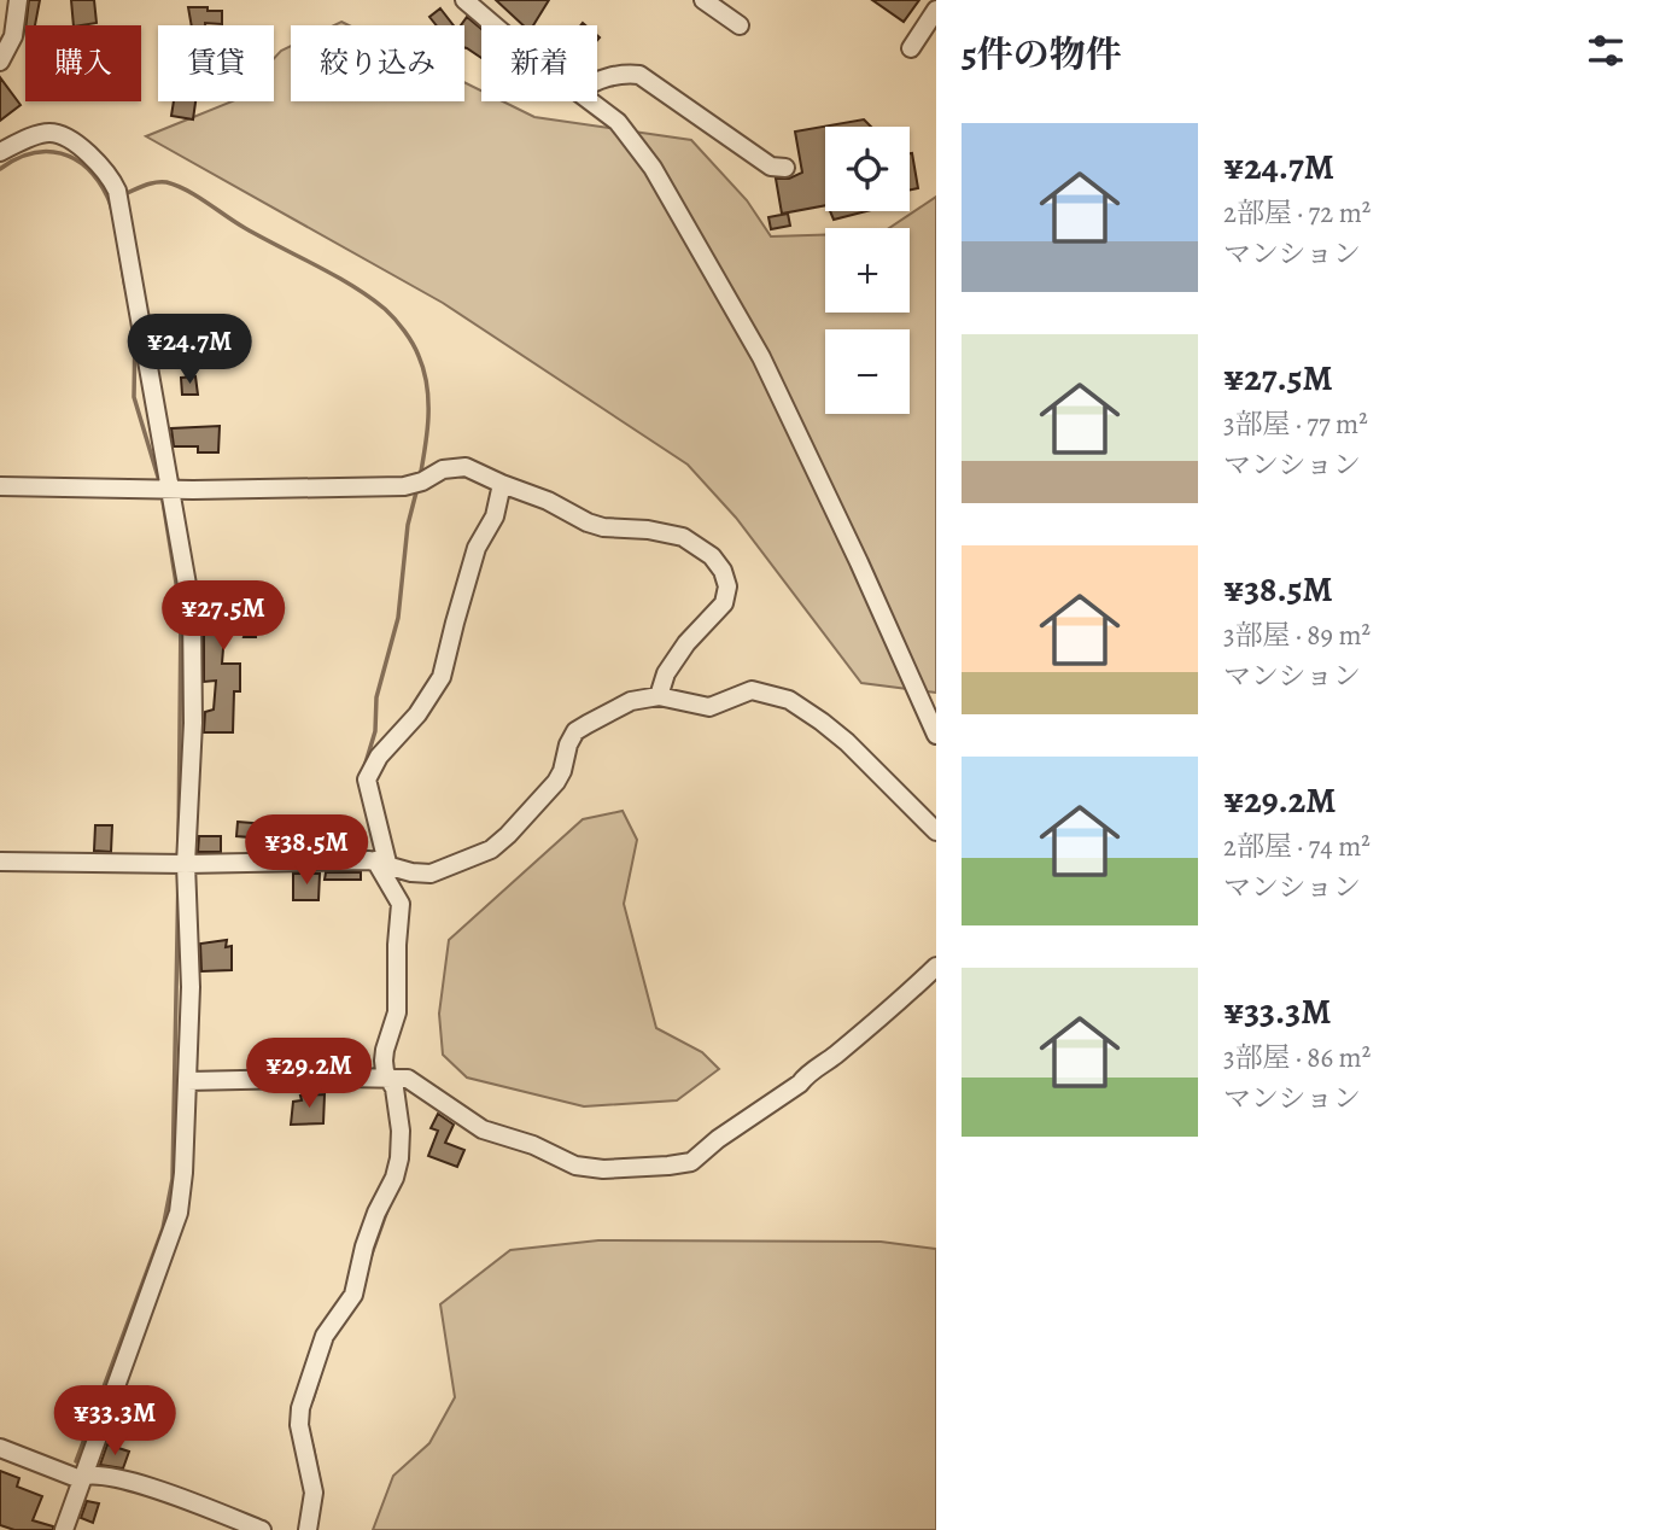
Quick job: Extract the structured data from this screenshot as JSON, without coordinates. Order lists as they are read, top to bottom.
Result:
{
  "page": {
    "heading": "5件の物件",
    "chip": [
      "購入",
      "賃貸",
      "絞り込み",
      "新着"
    ],
    "list": [
      {
        "name": "¥24.7M",
        "note": "2部屋 · 72 m² · マンション"
      },
      {
        "name": "¥27.5M",
        "note": "3部屋 · 77 m² · マンション"
      },
      {
        "name": "¥38.5M",
        "note": "3部屋 · 89 m² · マンション"
      },
      {
        "name": "¥29.2M",
        "note": "2部屋 · 74 m² · マンション"
      },
      {
        "name": "¥33.3M",
        "note": "3部屋 · 86 m² · マンション"
      }
    ],
    "map_buttons": ["+", "−"],
    "price": [
      "¥24.7M",
      "¥27.5M",
      "¥38.5M",
      "¥29.2M",
      "¥33.3M"
    ]
  }
}
